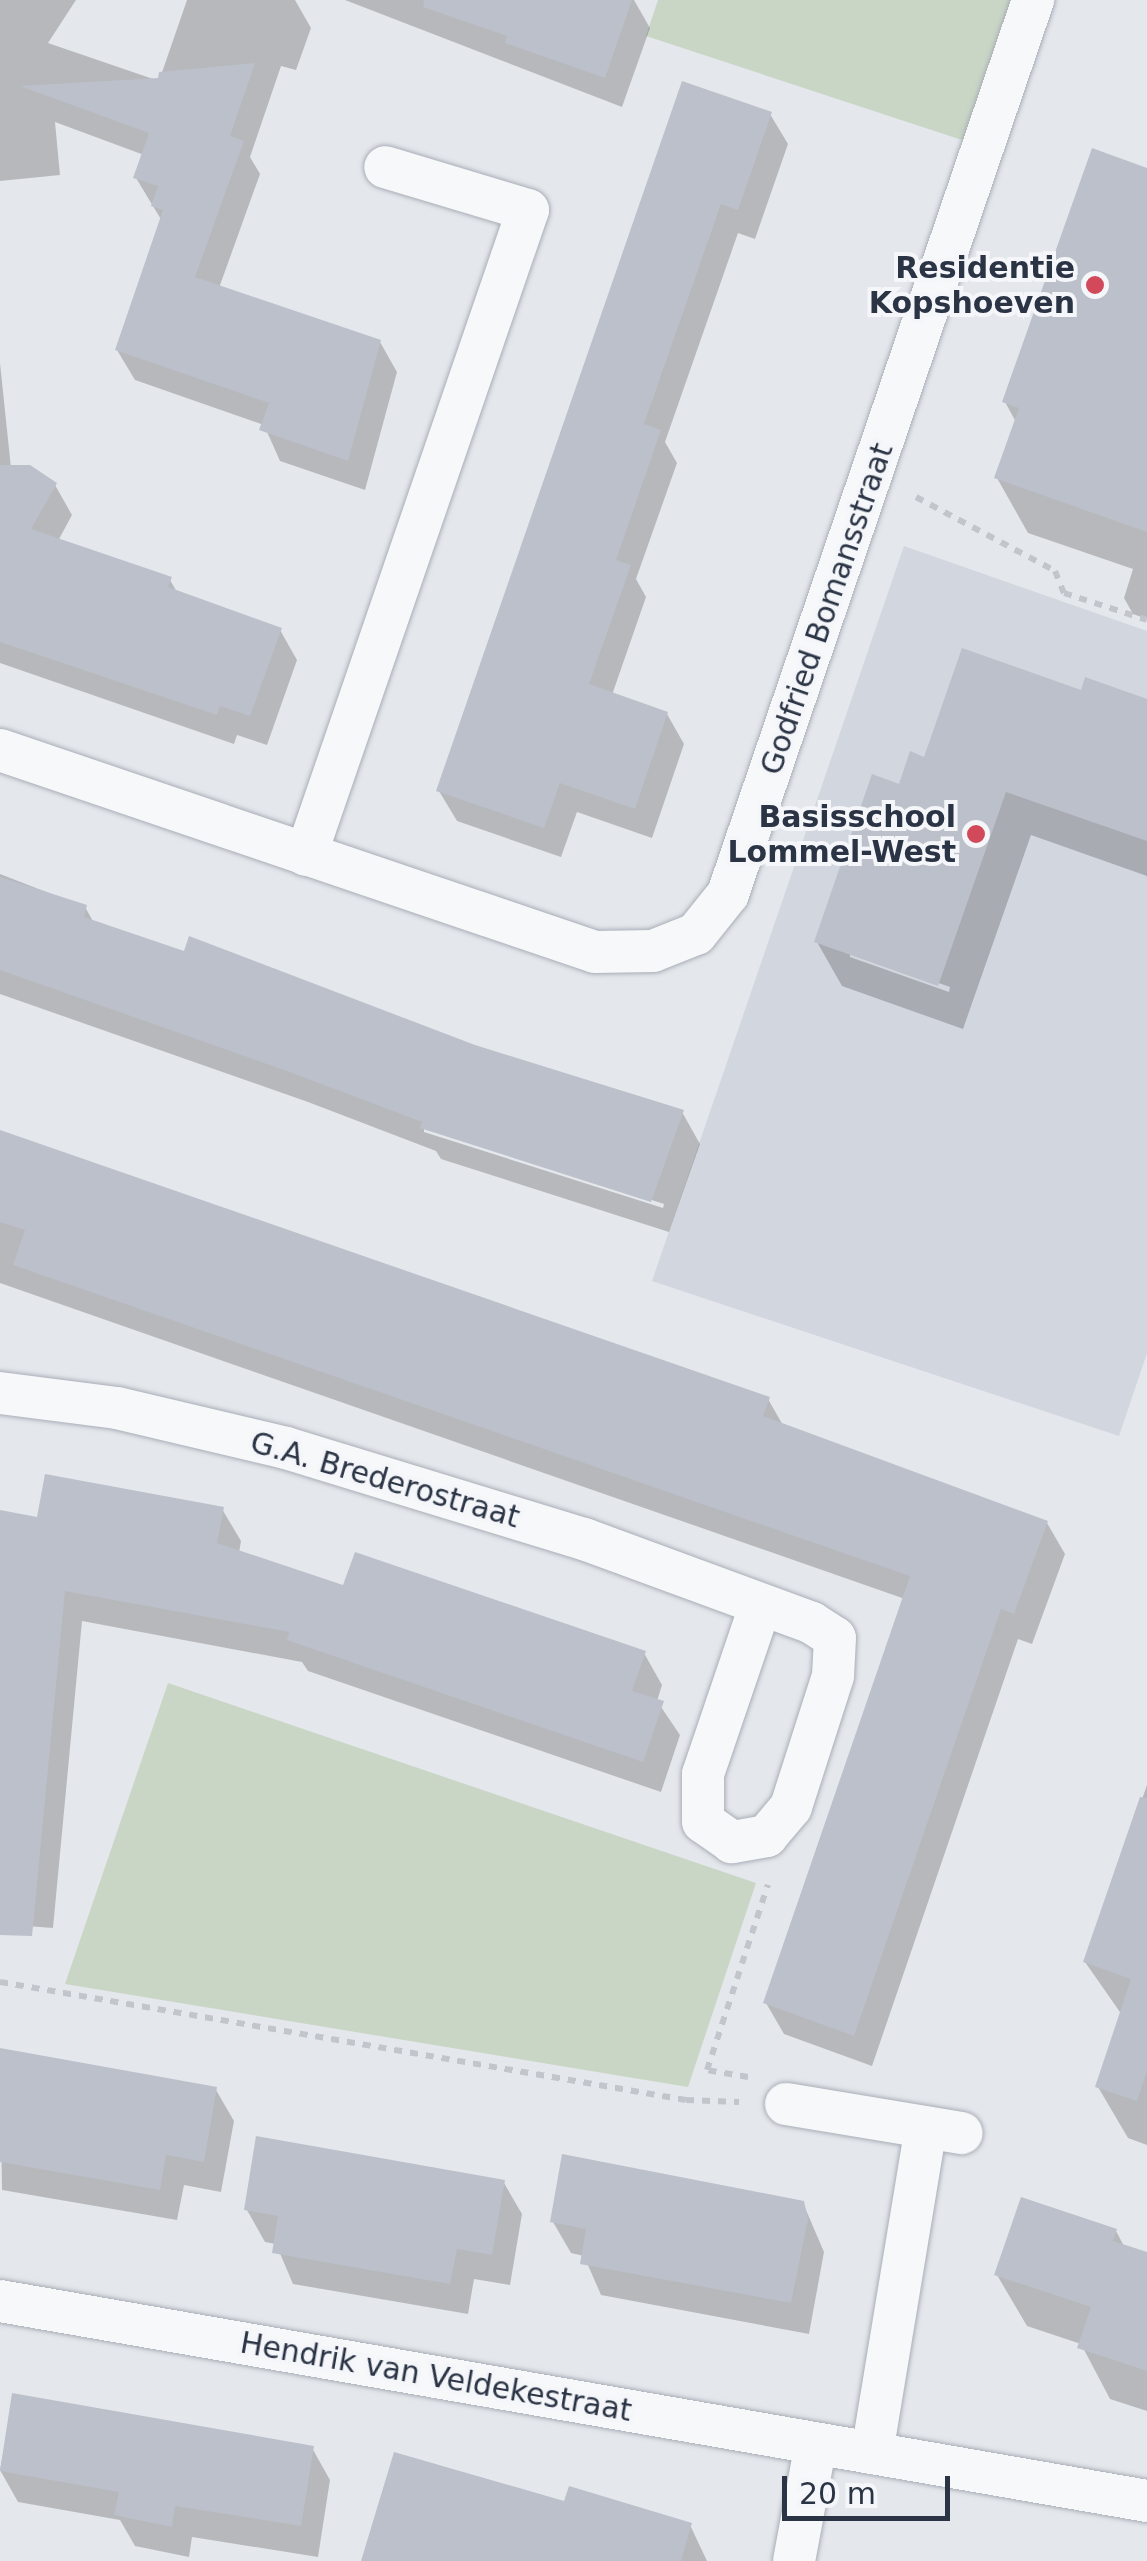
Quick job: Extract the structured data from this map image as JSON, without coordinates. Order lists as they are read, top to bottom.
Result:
{
  "streets": {
    "street": ["Godfried Bomansstraat", "G.A. Brederostraat", "Hendrik van Veldekestraat"]
  },
  "places": ["Residentie Kopshoeven", "Basisschool Lommel-West"],
  "scale_bar": "20 m"
}
